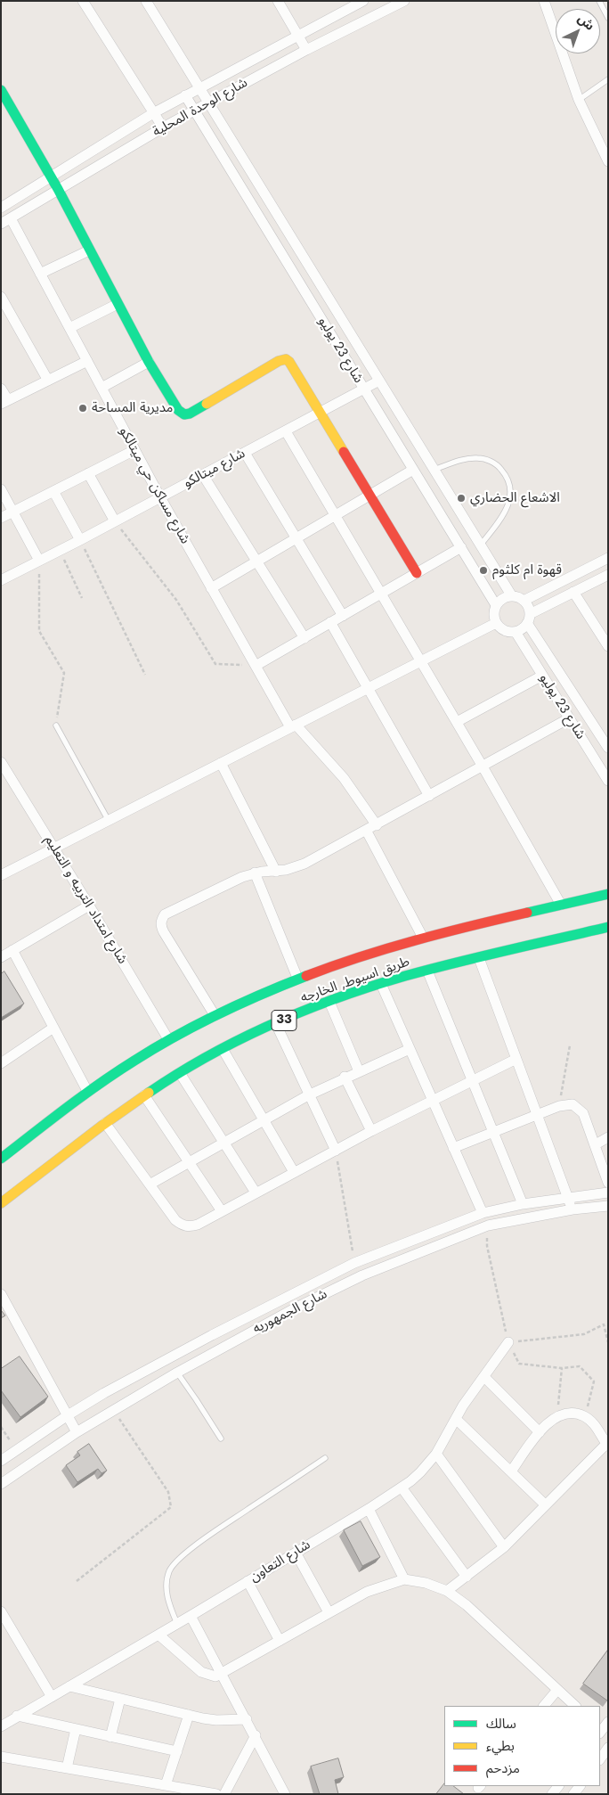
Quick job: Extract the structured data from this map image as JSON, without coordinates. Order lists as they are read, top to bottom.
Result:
{
  "streets": {
    "main road": ["طريق اسيوط, الخارجه", "33"],
    "street": [
      "شارع الوحدة المحلية",
      "شارع 23 يوليو",
      "شارع ميتالكو",
      "شارع مساكن حي ميتالكو",
      "شارع امتداد التربيه و التعليم",
      "شارع الجمهوريه",
      "شارع التعاون"
    ]
  },
  "crossings": [
    ["شارع الوحدة المحلية", "شارع 23 يوليو"],
    ["شارع الوحدة المحلية", "شارع مساكن حي ميتالكو"],
    ["شارع 23 يوليو", "شارع ميتالكو"],
    ["شارع ميتالكو", "شارع مساكن حي ميتالكو"],
    ["شارع امتداد التربيه و التعليم", "طريق اسيوط, الخارجه"]
  ],
  "places": ["مديرية المساحة", "الاشعاع الحضاري", "قهوة ام كلثوم"],
  "legend": ["سالك", "بطيء", "مزدحم"],
  "north": "top right"
}
